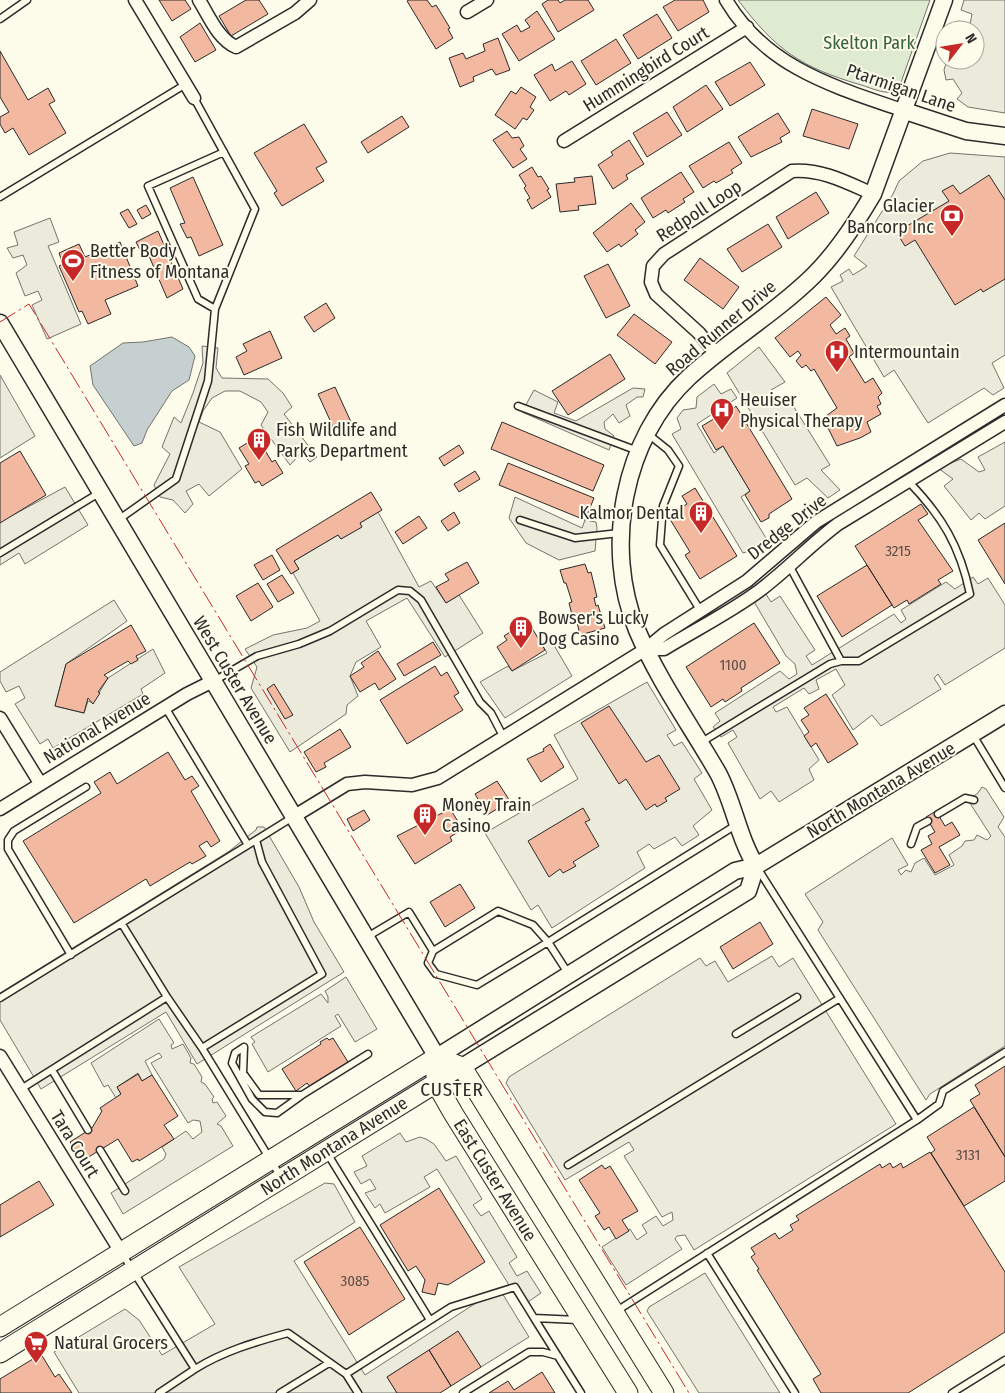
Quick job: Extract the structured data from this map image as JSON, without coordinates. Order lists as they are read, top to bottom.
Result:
{
  "streets": {
    "main road": [
      "Ptarmigan Lane",
      "Road Runner Drive",
      "West Custer Avenue",
      "North Montana Avenue",
      "East Custer Avenue"
    ],
    "street": [
      "Hummingbird Court",
      "Redpoll Loop",
      "Dredge Drive",
      "National Avenue",
      "Tara Court"
    ]
  },
  "crossings": [
    ["Hummingbird Court", "Ptarmigan Lane"],
    ["Ptarmigan Lane", "Road Runner Drive"],
    ["Redpoll Loop", "Road Runner Drive"],
    ["Road Runner Drive", "Dredge Drive"],
    ["Road Runner Drive", "North Montana Avenue"],
    ["Dredge Drive", "West Custer Avenue"],
    ["West Custer Avenue", "National Avenue"],
    ["West Custer Avenue", "North Montana Avenue"],
    ["North Montana Avenue", "Tara Court"],
    ["North Montana Avenue", "East Custer Avenue"]
  ],
  "districts": ["CUSTER"],
  "parks": ["Skelton Park"],
  "places": {
    "bank": ["Glacier Bancorp Inc"],
    "sports": ["Better Body Fitness of Montana"],
    "hospital": ["Intermountain", "Heuiser Physical Therapy"],
    "building": [
      "Fish Wildlife and Parks Department",
      "Kalmor Dental",
      "Bowser's Lucky Dog Casino",
      "Money Train Casino"
    ],
    "supermarket": ["Natural Grocers"]
  },
  "house_numbers": [
    "3215",
    "1100",
    "3131",
    "3085"
  ],
  "north": "top right"
}
